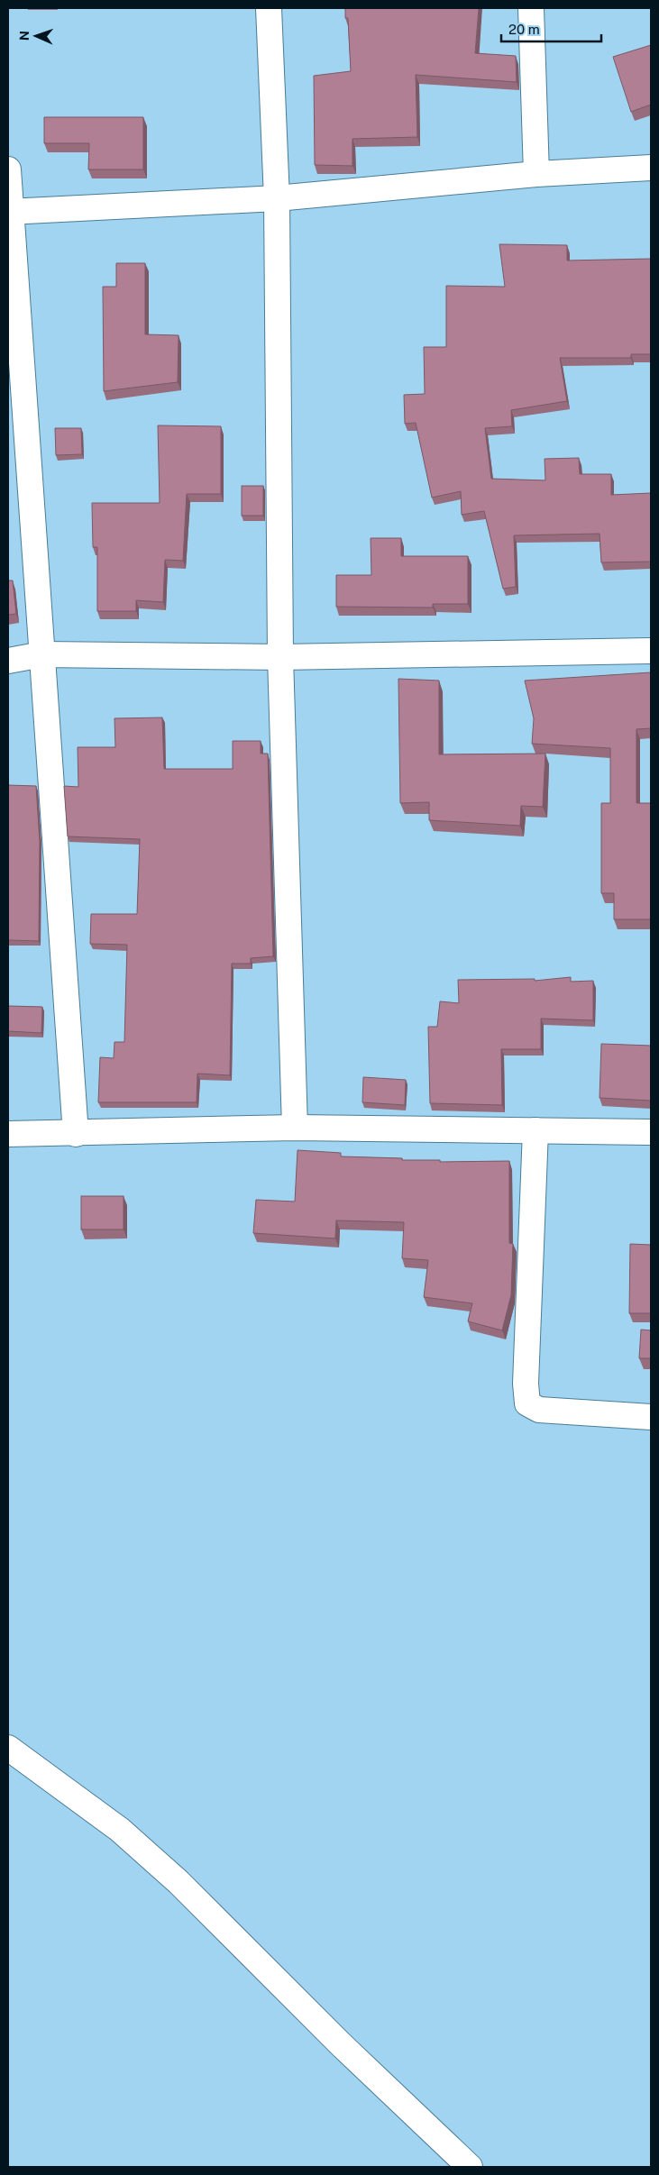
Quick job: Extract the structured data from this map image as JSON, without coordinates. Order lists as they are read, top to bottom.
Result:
{
  "scale_bar": "20 m",
  "north": "left"
}
